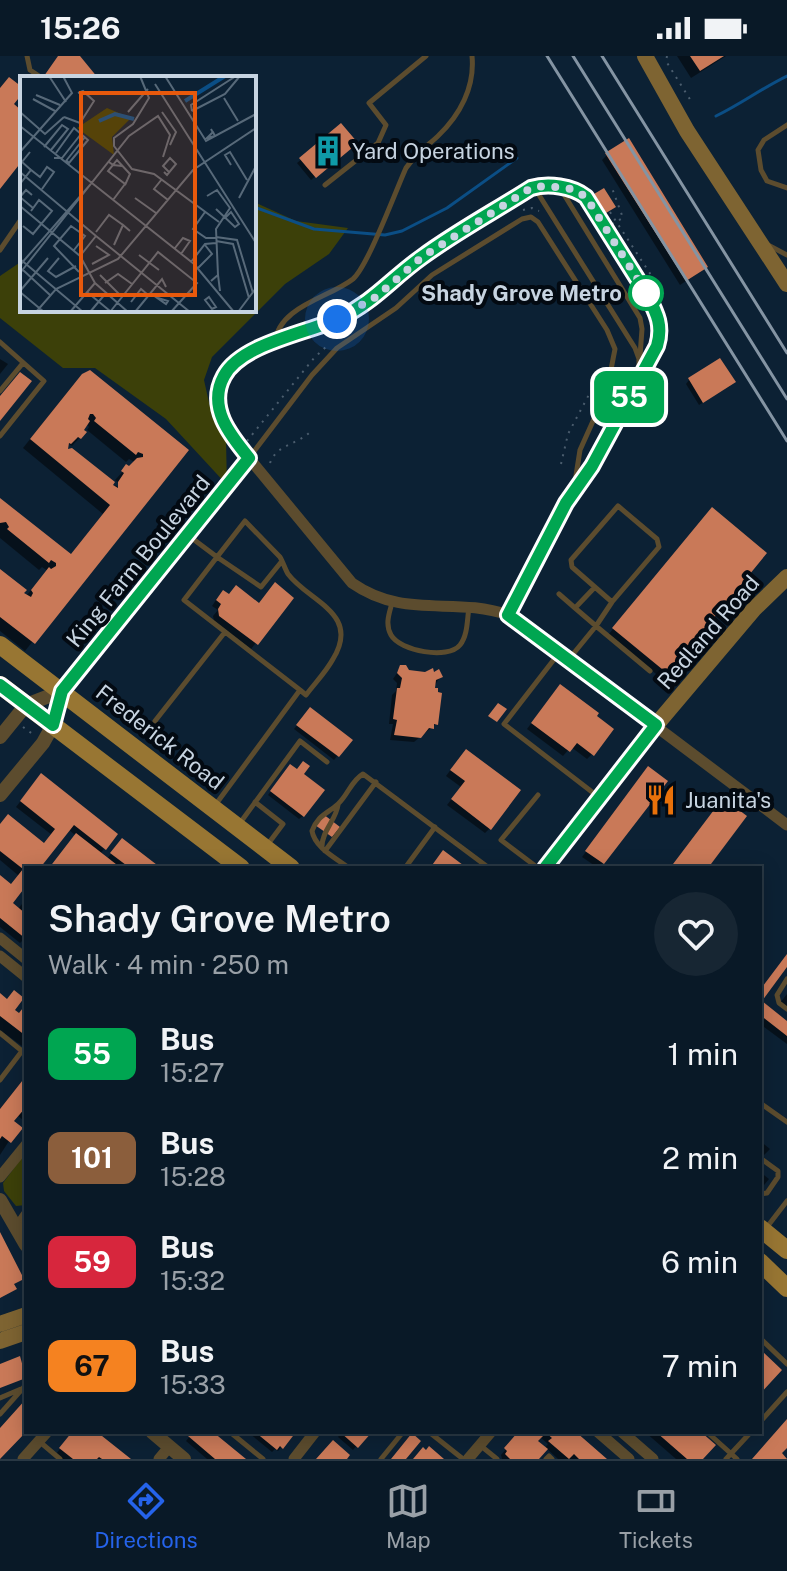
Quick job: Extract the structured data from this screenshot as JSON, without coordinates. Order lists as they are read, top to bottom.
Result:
{
  "streets": {
    "main road": ["Redland Road", "Frederick Road"],
    "street": ["King Farm Boulevard"]
  },
  "crossings": [
    ["King Farm Boulevard", "Frederick Road"]
  ],
  "places": {
    "building": ["Yard Operations"],
    "other": ["Shady Grove Metro"],
    "restaurant": ["Juanita's"]
  },
  "lines": ["bus line 55"],
  "page": {
    "status": "15:26",
    "on_map": "55",
    "heading": ["Shady Grove Metro", "Walk · 4 min · 250 m"],
    "list": [
      {
        "mark": "55",
        "name": "Bus",
        "note": "15:27",
        "value": "1 min"
      },
      {
        "mark": "101",
        "name": "Bus",
        "note": "15:28",
        "value": "2 min"
      },
      {
        "mark": "59",
        "name": "Bus",
        "note": "15:32",
        "value": "6 min"
      },
      {
        "mark": "67",
        "name": "Bus",
        "note": "15:33",
        "value": "7 min"
      }
    ],
    "tabs": ["Directions", "Map", "Tickets"]
  }
}
